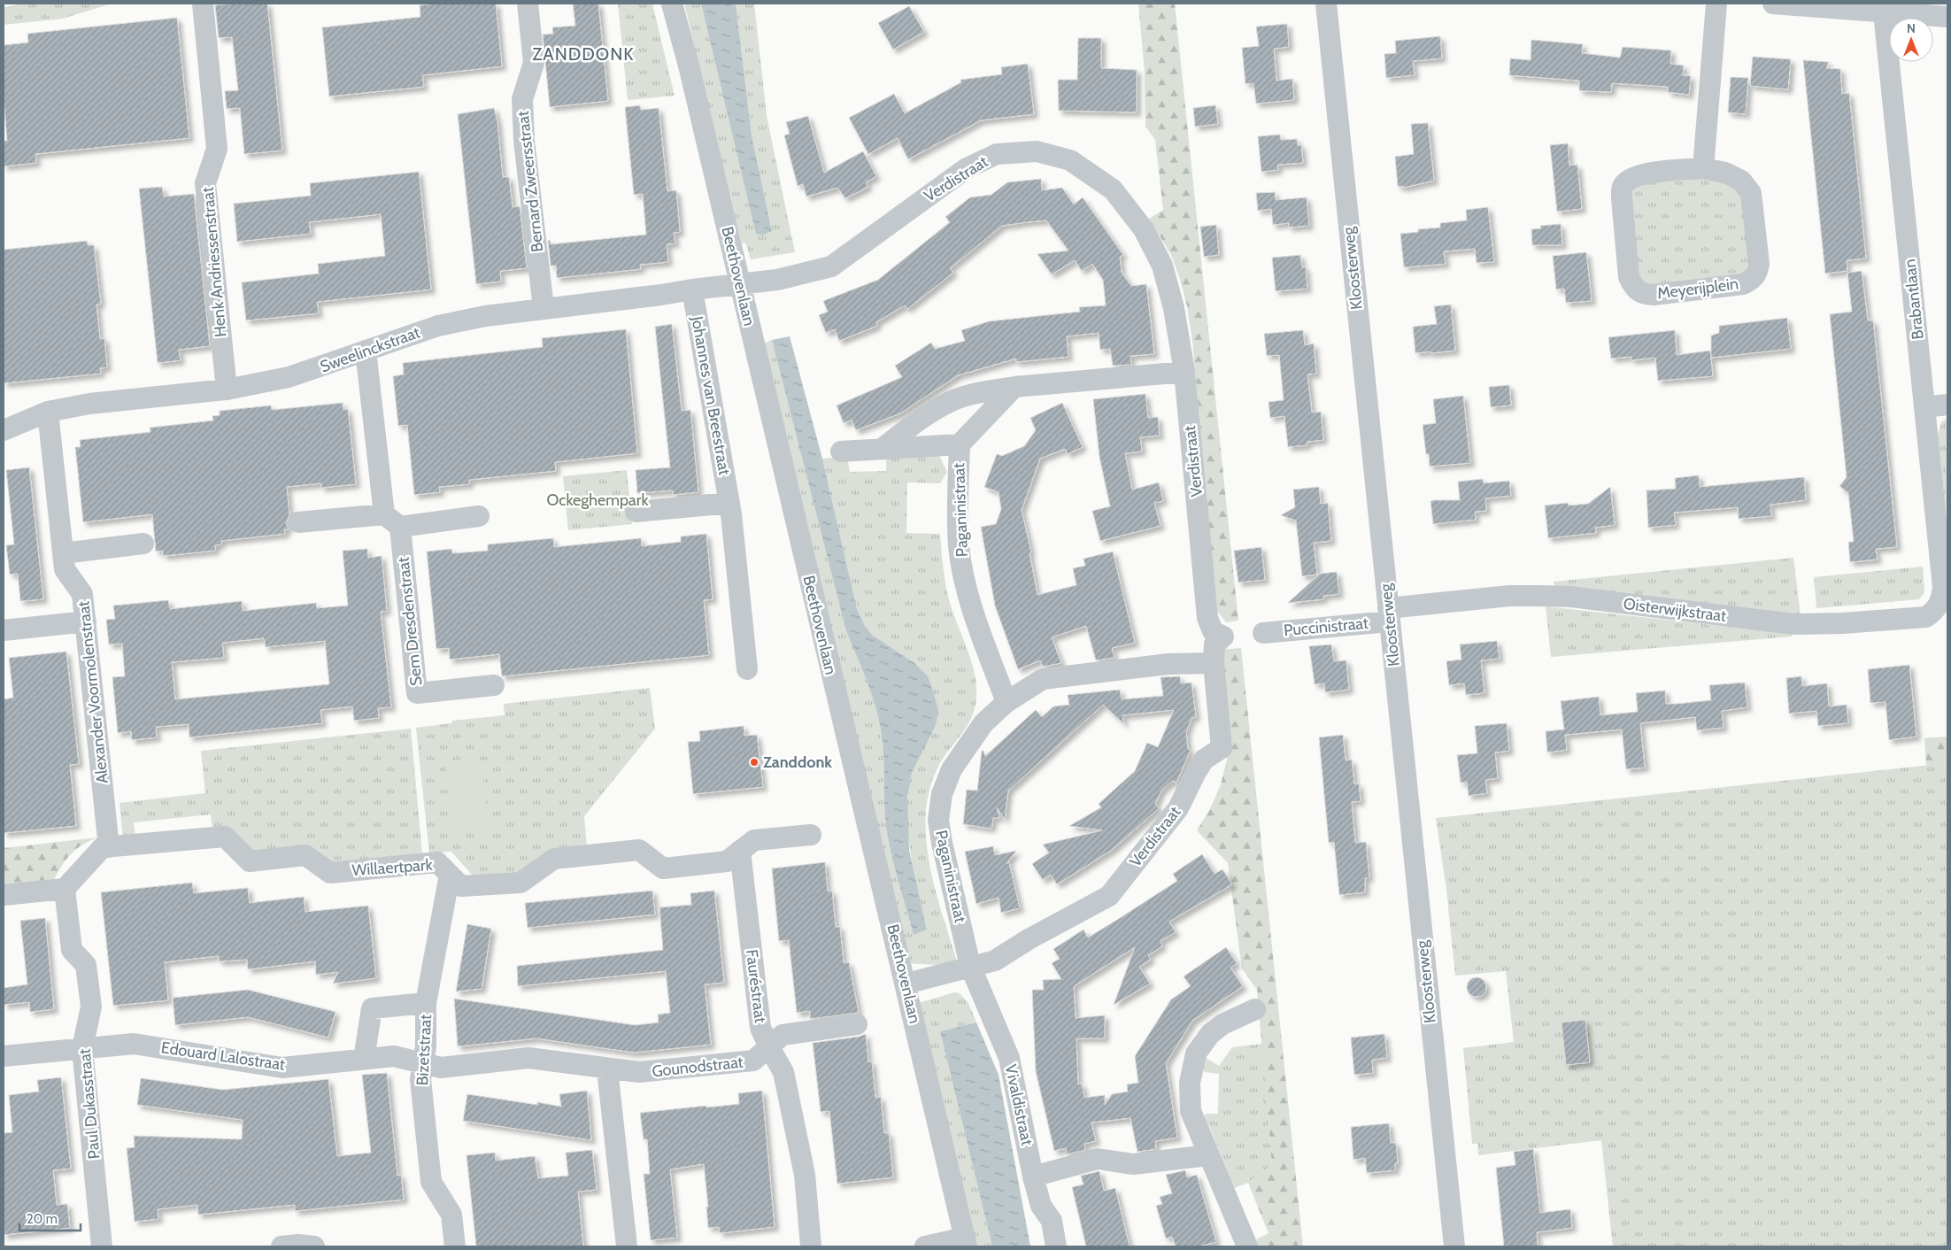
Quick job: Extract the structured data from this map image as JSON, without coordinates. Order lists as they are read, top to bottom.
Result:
{
  "streets": {
    "street": [
      "Verdistraat",
      "Bernard Zweersstraat",
      "Henk Andriessenstraat",
      "Kloosterweg",
      "Beethovenlaan",
      "Meyerijplein",
      "Brabantlaan",
      "Sweelinckstraat",
      "Johannes van Breestraat",
      "Paganinistraat",
      "Oisterwijkstraat",
      "Sem Dresdenstraat",
      "Puccinistraat",
      "Alexander Voormolenstraat",
      "Willaertpark",
      "Fauréstraat",
      "Bizetstraat",
      "Edouard Lalostraat",
      "Gounodstraat",
      "Paul Dukasstraat",
      "Vivaldistraat"
    ]
  },
  "crossings": [
    ["Verdistraat", "Beethovenlaan"],
    ["Verdistraat", "Sweelinckstraat"],
    ["Verdistraat", "Paganinistraat"],
    ["Verdistraat", "Vivaldistraat"],
    ["Bernard Zweersstraat", "Sweelinckstraat"],
    ["Henk Andriessenstraat", "Sweelinckstraat"],
    ["Kloosterweg", "Oisterwijkstraat"],
    ["Kloosterweg", "Puccinistraat"],
    ["Beethovenlaan", "Sweelinckstraat"],
    ["Brabantlaan", "Oisterwijkstraat"],
    ["Sweelinckstraat", "Johannes van Breestraat"],
    ["Sweelinckstraat", "Sem Dresdenstraat"],
    ["Sweelinckstraat", "Alexander Voormolenstraat"],
    ["Paganinistraat", "Vivaldistraat"],
    ["Oisterwijkstraat", "Puccinistraat"],
    ["Alexander Voormolenstraat", "Willaertpark"],
    ["Willaertpark", "Fauréstraat"],
    ["Willaertpark", "Bizetstraat"],
    ["Willaertpark", "Paul Dukasstraat"],
    ["Fauréstraat", "Gounodstraat"],
    ["Bizetstraat", "Edouard Lalostraat"],
    ["Bizetstraat", "Gounodstraat"],
    ["Edouard Lalostraat", "Gounodstraat"],
    ["Edouard Lalostraat", "Paul Dukasstraat"]
  ],
  "districts": ["ZANDDONK"],
  "parks": ["Ockeghempark"],
  "places": ["Zanddonk"],
  "scale_bar": "20 m",
  "north": "top"
}
